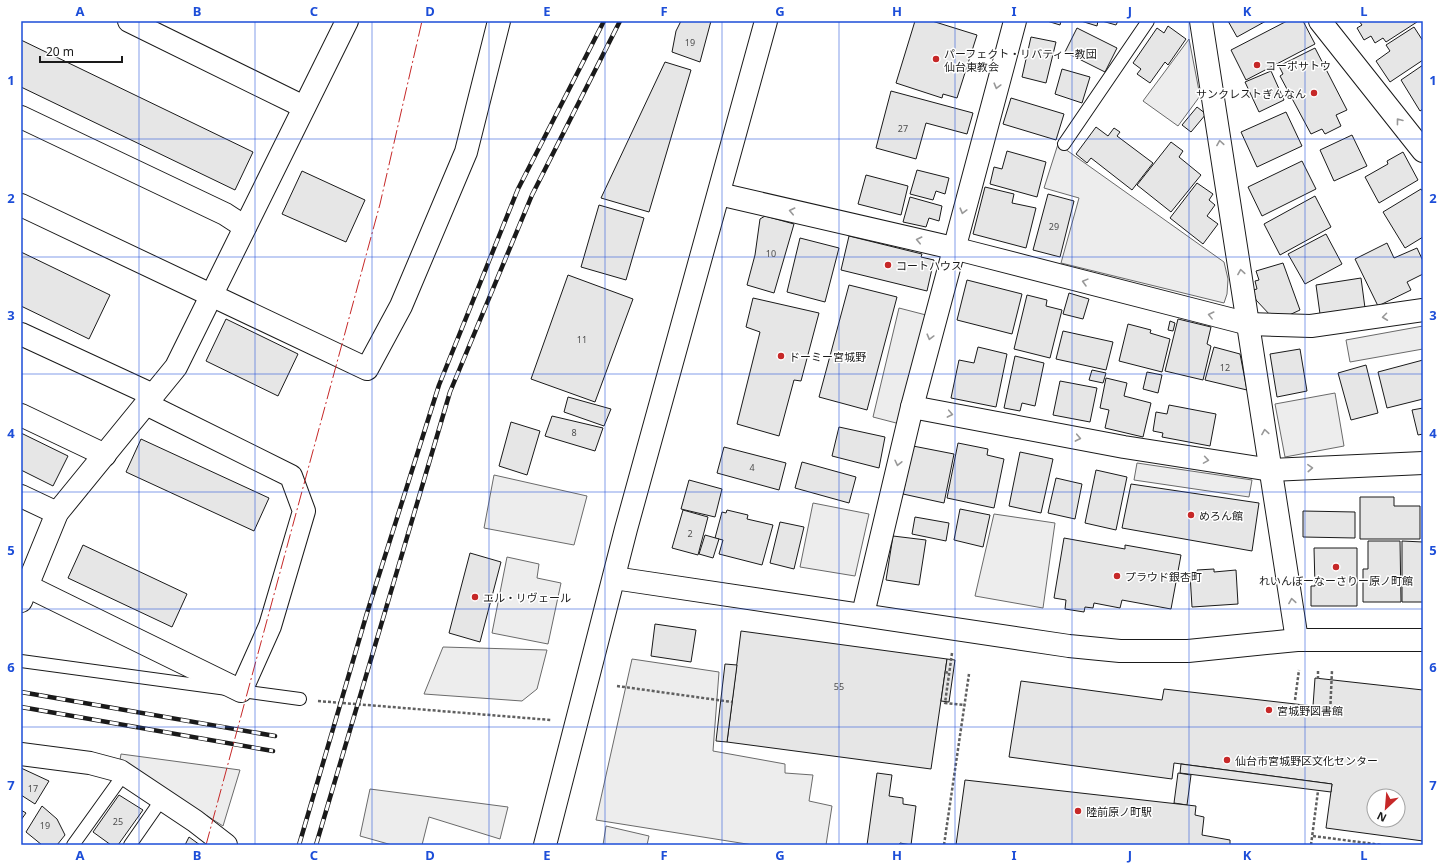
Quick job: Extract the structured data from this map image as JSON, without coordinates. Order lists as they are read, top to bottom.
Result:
{
  "places": [
    "パーフェクト・リバティー教団 仙台東教会",
    "コーポサトウ",
    "サンクレストぎんなん",
    "コートハウス",
    "ドーミー宮城野",
    "めろん館",
    "れいんぼーなーさりー原ノ町館",
    "プラウド銀杏町",
    "エル・リヴェール",
    "宮城野図書館",
    "仙台市宮城野区文化センター",
    "陸前原ノ町駅"
  ],
  "house_numbers": [
    "19",
    "27",
    "29",
    "10",
    "11",
    "12",
    "8",
    "4",
    "2",
    "55",
    "17",
    "25",
    "19"
  ],
  "scale_bar": "20 m",
  "north": "bottom left",
  "grid": {
    "columns": [
      "A",
      "B",
      "C",
      "D",
      "E",
      "F",
      "G",
      "H",
      "I",
      "J",
      "K",
      "L"
    ],
    "rows": [
      "1",
      "2",
      "3",
      "4",
      "5",
      "6",
      "7"
    ]
  }
}
